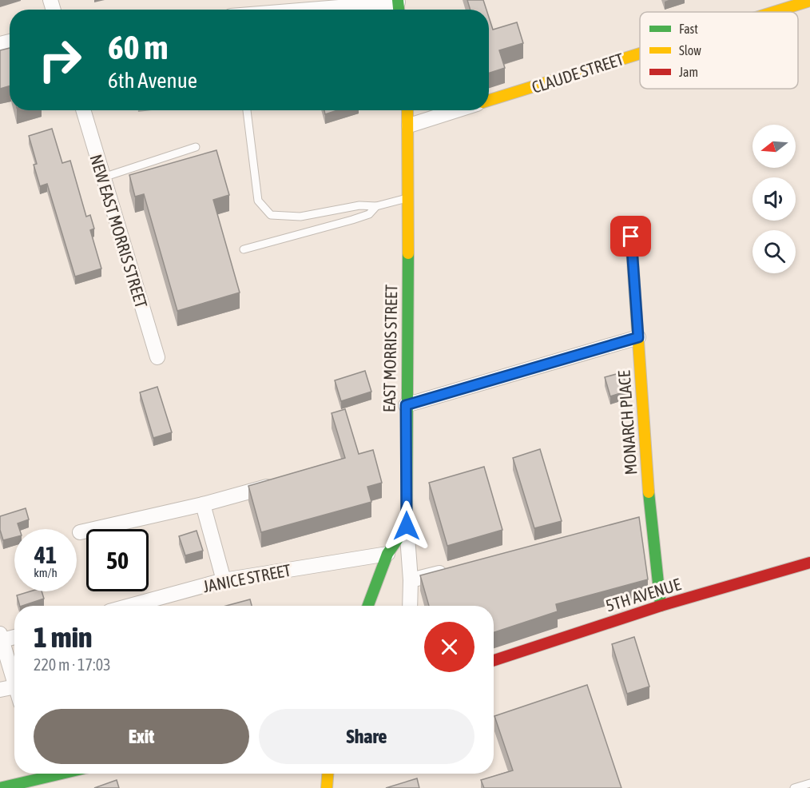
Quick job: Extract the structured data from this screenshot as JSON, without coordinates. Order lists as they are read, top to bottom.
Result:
{
  "streets": {
    "street": [
      "CLAUDE STREET",
      "NEW EAST MORRIS STREET",
      "EAST MORRIS STREET",
      "MONARCH PLACE",
      "JANICE STREET",
      "5TH AVENUE"
    ]
  },
  "crossings": [
    ["MONARCH PLACE", "5TH AVENUE"]
  ],
  "legend": ["Fast", "Slow", "Jam"],
  "north": "left",
  "page": {
    "turn": ["60 m", "6th Avenue"],
    "speed": "41 km/h",
    "limit": "50",
    "heading": ["1 min", "220 m · 17:03"],
    "buttons": ["Exit", "Share"]
  }
}
